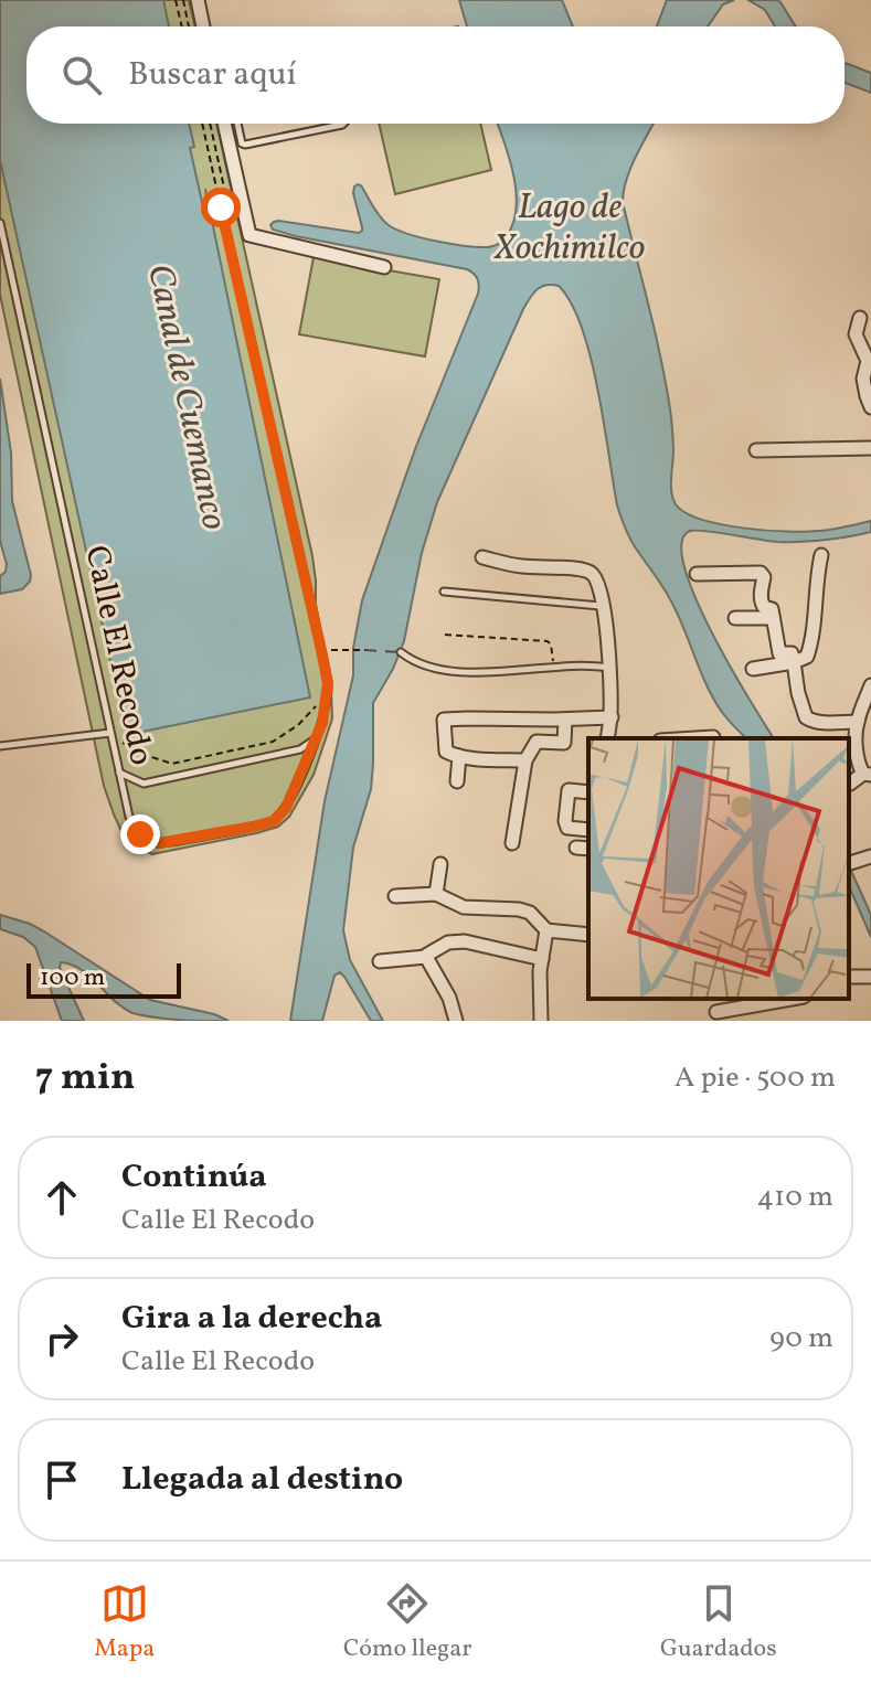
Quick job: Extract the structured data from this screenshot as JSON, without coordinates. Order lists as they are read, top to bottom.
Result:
{
  "streets": {
    "lane": ["Calle El Recodo"]
  },
  "water": ["Lago de Xochimilco", "Canal de Cuemanco"],
  "scale_bar": "100 m",
  "page": {
    "search": "Buscar aquí",
    "scale": "100 m",
    "heading": ["7 min", "A pie · 500 m"],
    "list": [
      ["Continúa", "Calle El Recodo", "410 m"],
      ["Gira a la derecha", "Calle El Recodo", "90 m"],
      "Llegada al destino"
    ],
    "nav": ["Mapa", "Cómo llegar", "Guardados"]
  }
}
